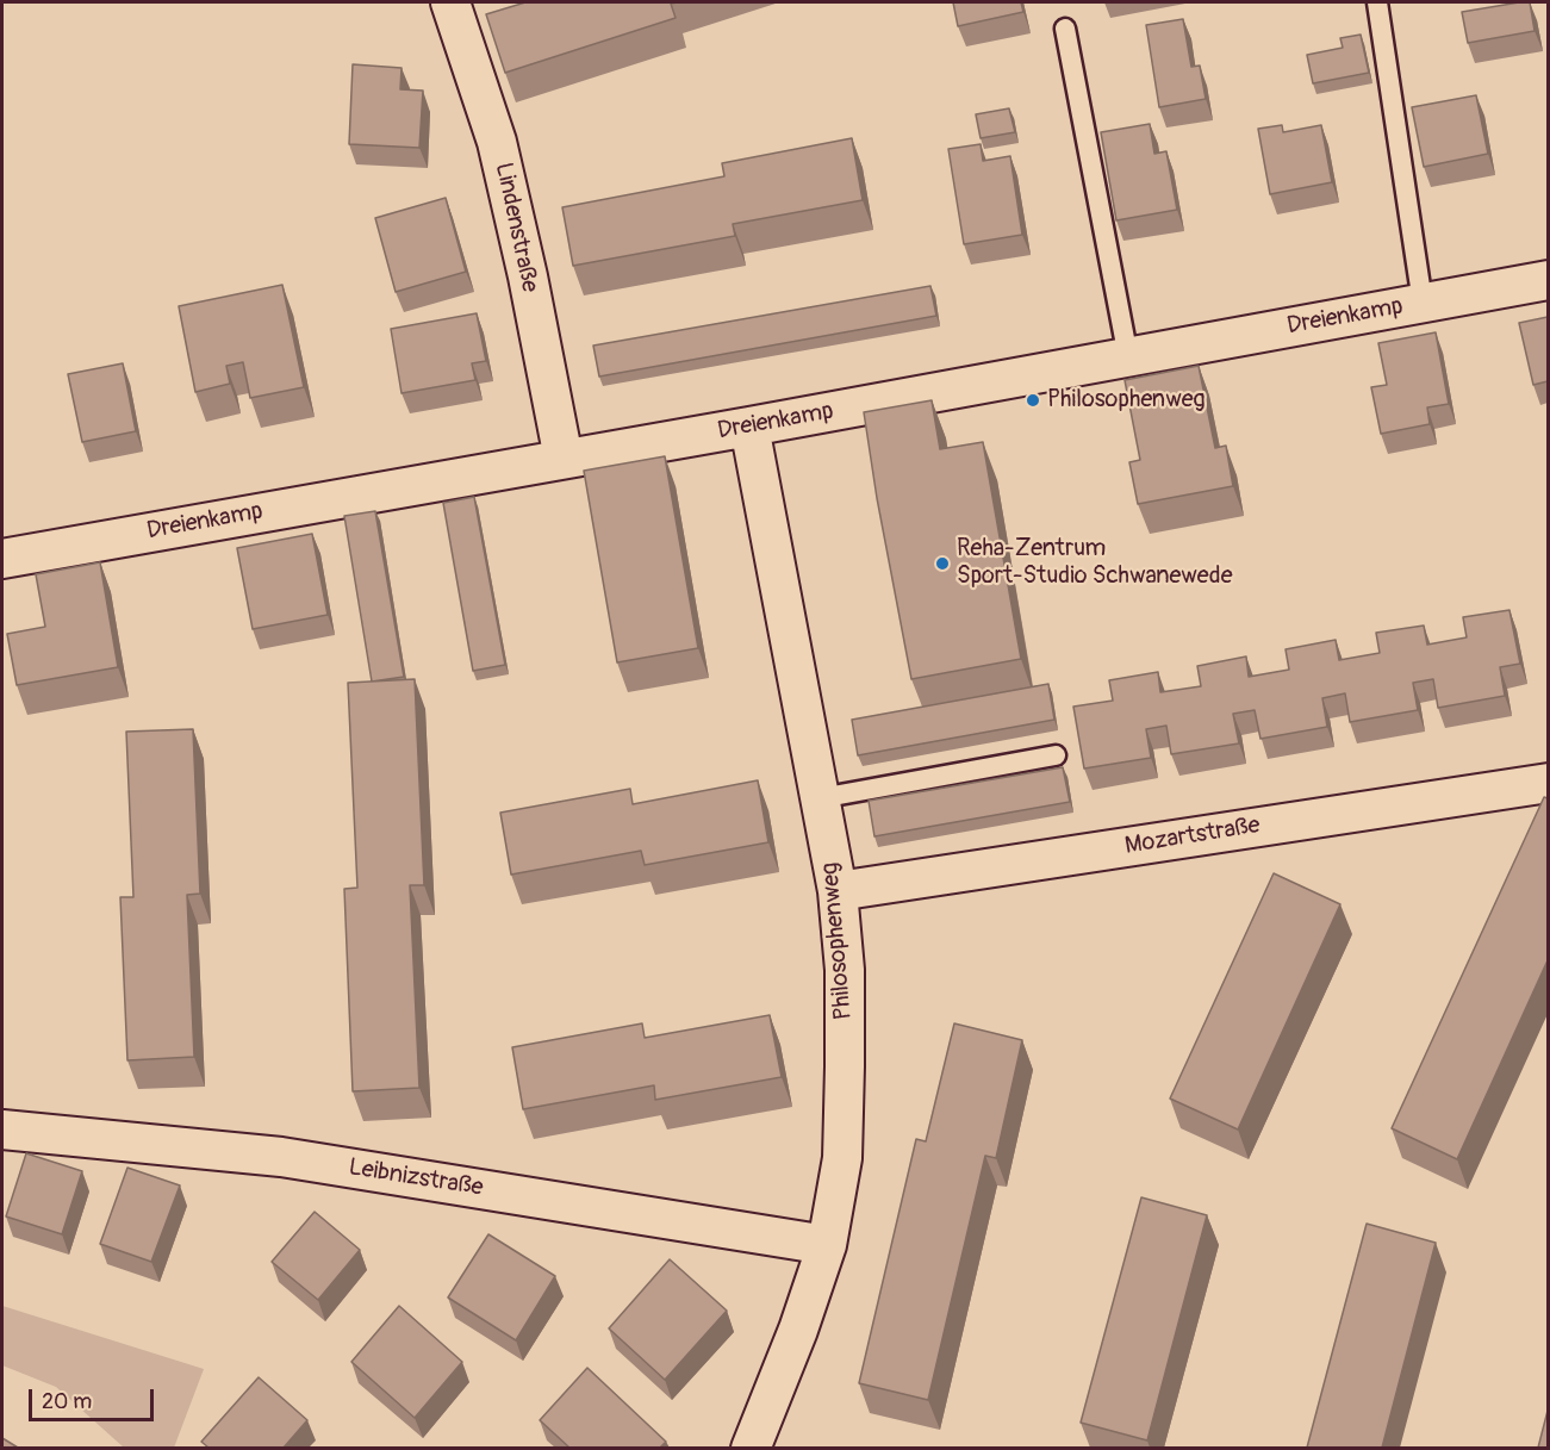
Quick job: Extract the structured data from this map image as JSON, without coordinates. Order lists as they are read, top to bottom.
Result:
{
  "streets": {
    "street": [
      "Lindenstraße",
      "Dreienkamp",
      "Mozartstraße",
      "Philosophenweg",
      "Leibnizstraße"
    ]
  },
  "crossings": [
    ["Lindenstraße", "Dreienkamp"],
    ["Dreienkamp", "Philosophenweg"],
    ["Mozartstraße", "Philosophenweg"],
    ["Philosophenweg", "Leibnizstraße"]
  ],
  "places": ["Philosophenweg", "Reha-Zentrum Sport-Studio Schwanewede"],
  "scale_bar": "20 m"
}
